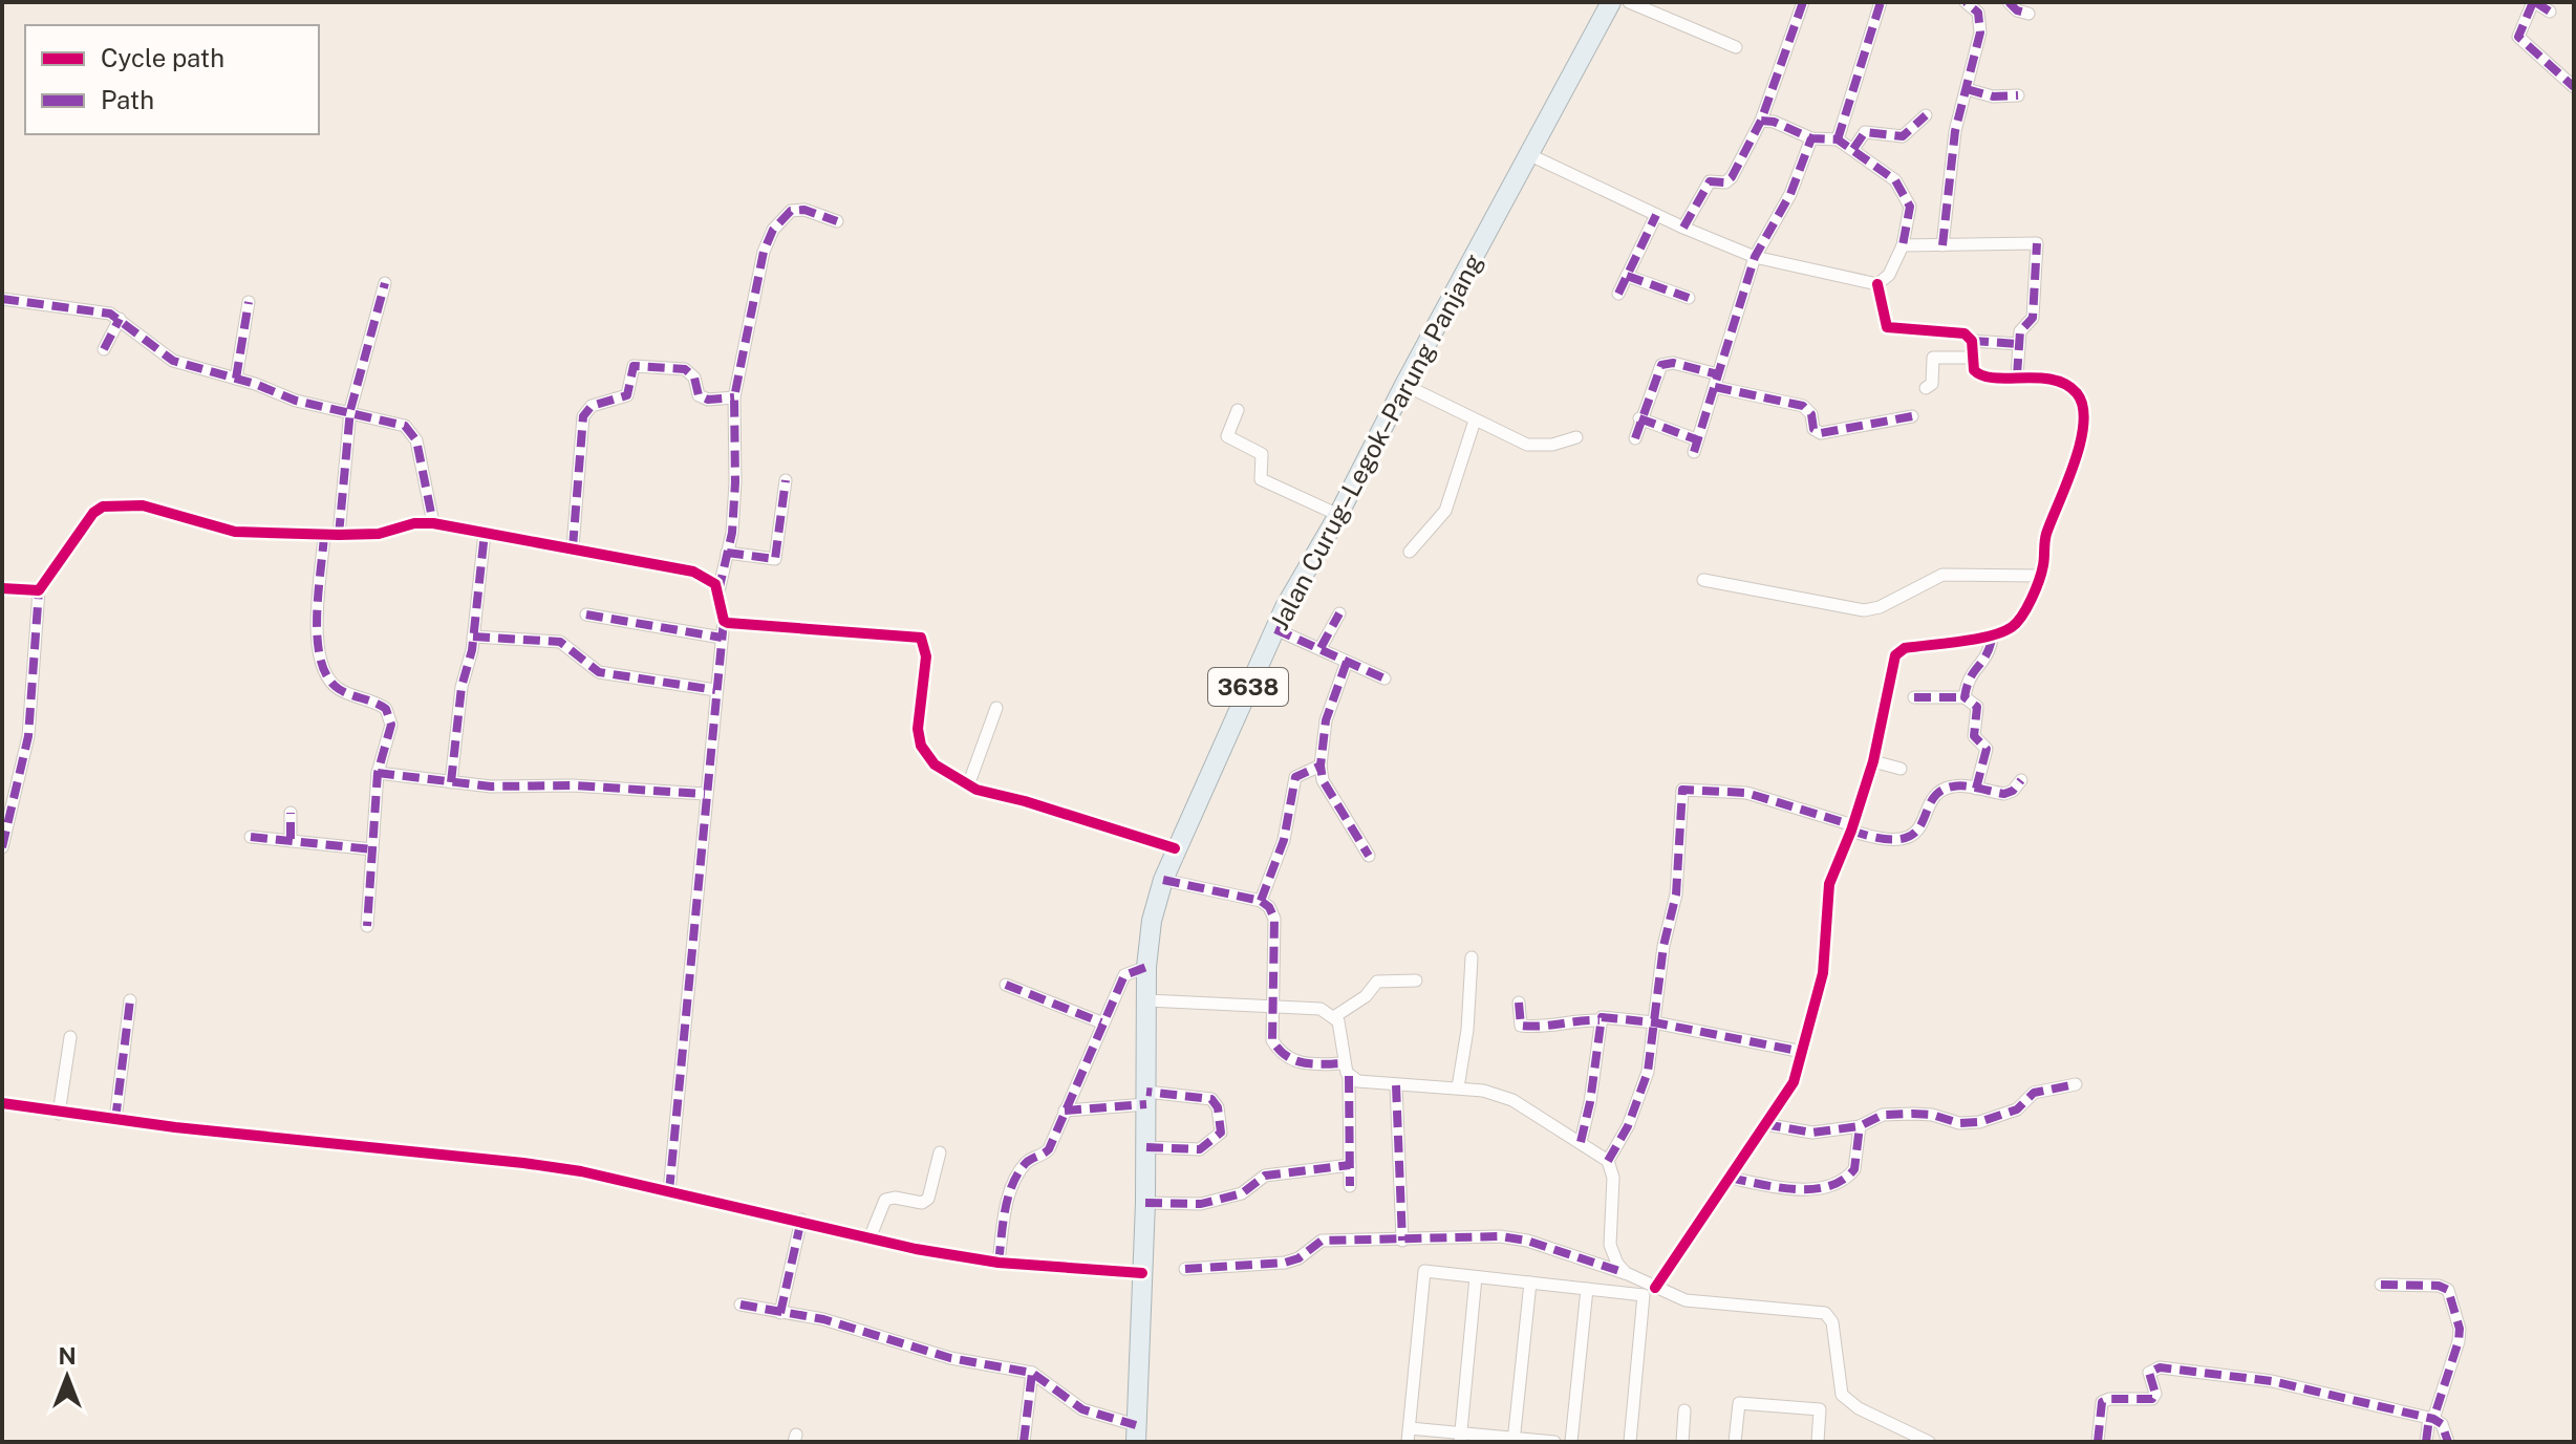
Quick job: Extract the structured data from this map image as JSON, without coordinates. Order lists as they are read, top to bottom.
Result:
{
  "streets": {
    "main road": ["Jalan Curug–Legok–Parung Panjang", "3638"]
  },
  "legend": ["Cycle path", "Path"],
  "north": "top"
}
